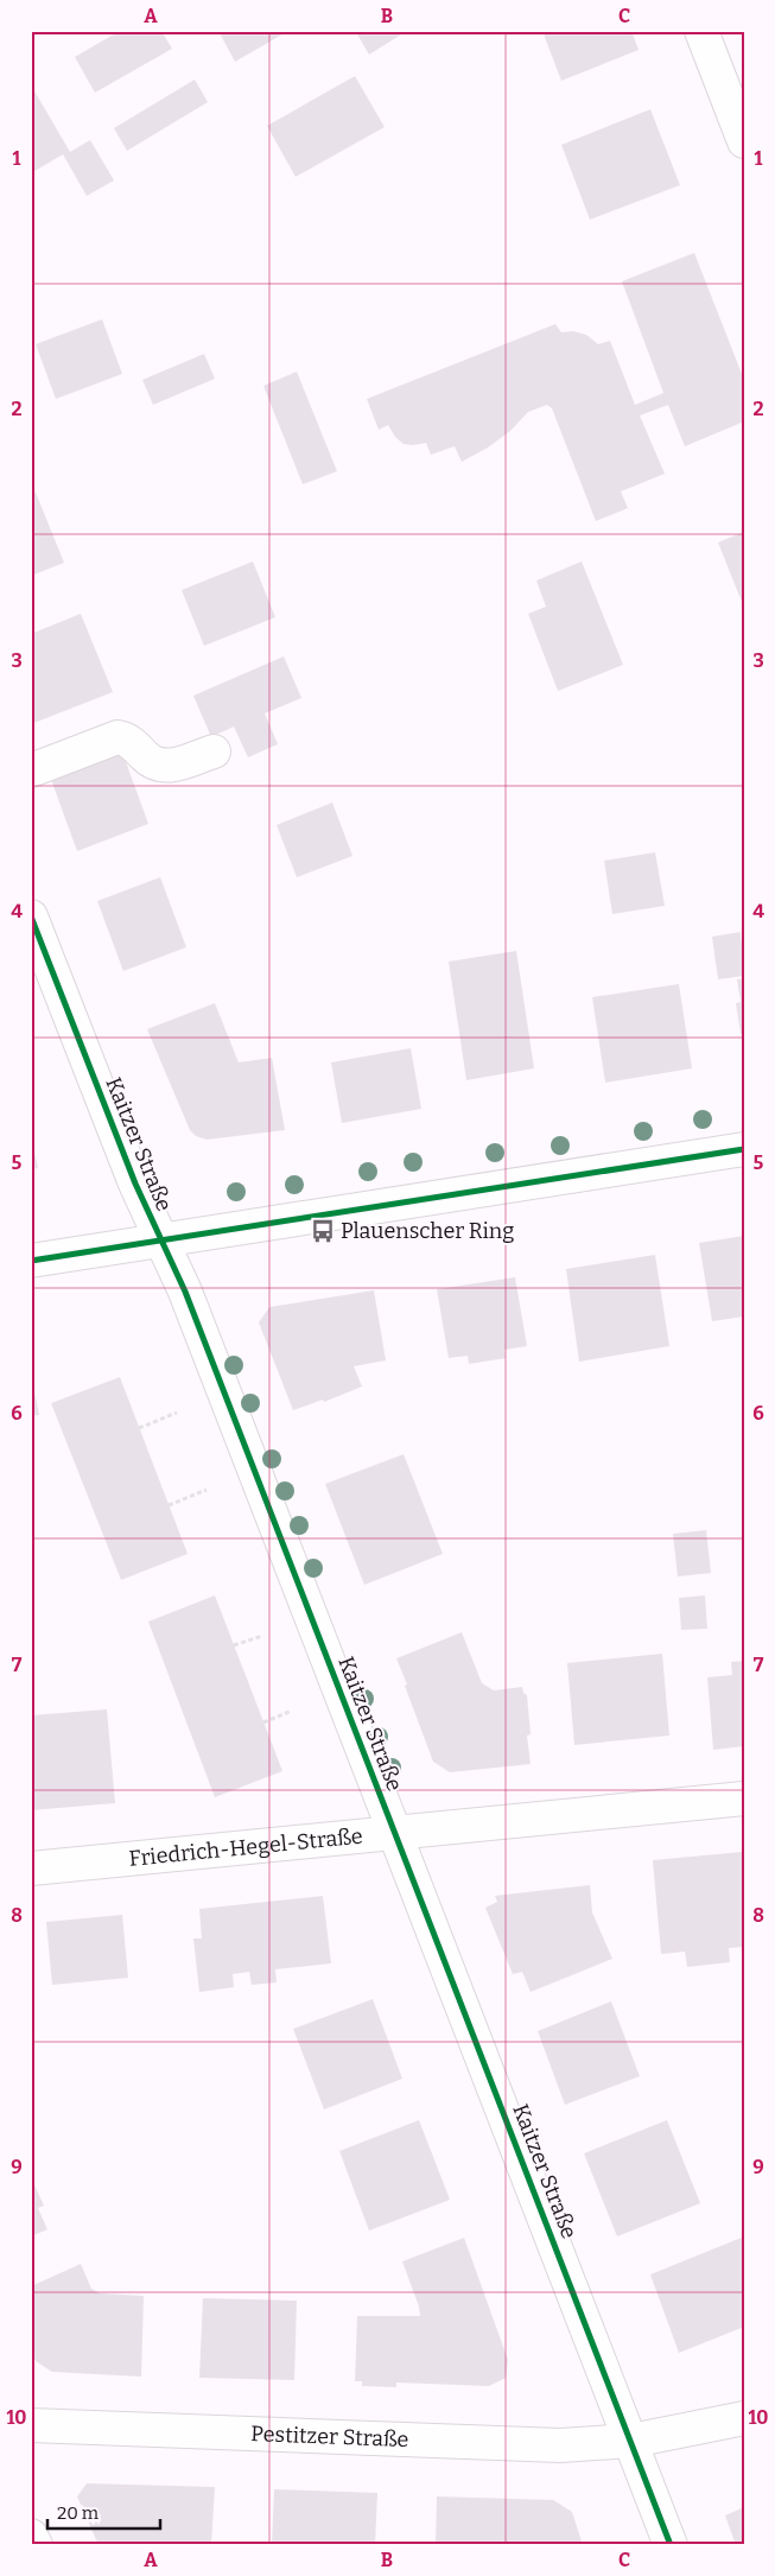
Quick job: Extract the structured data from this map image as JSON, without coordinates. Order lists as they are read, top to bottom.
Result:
{
  "streets": {
    "street": ["Kaitzer Straße", "Friedrich-Hegel-Straße", "Pestitzer Straße"]
  },
  "crossings": [
    ["Kaitzer Straße", "Friedrich-Hegel-Straße"],
    ["Kaitzer Straße", "Pestitzer Straße"]
  ],
  "places": {
    "bus stop": ["Plauenscher Ring"]
  },
  "scale_bar": "20 m",
  "grid": {
    "columns": ["A", "B", "C"],
    "rows": [
      "1",
      "2",
      "3",
      "4",
      "5",
      "6",
      "7",
      "8",
      "9",
      "10"
    ]
  }
}
